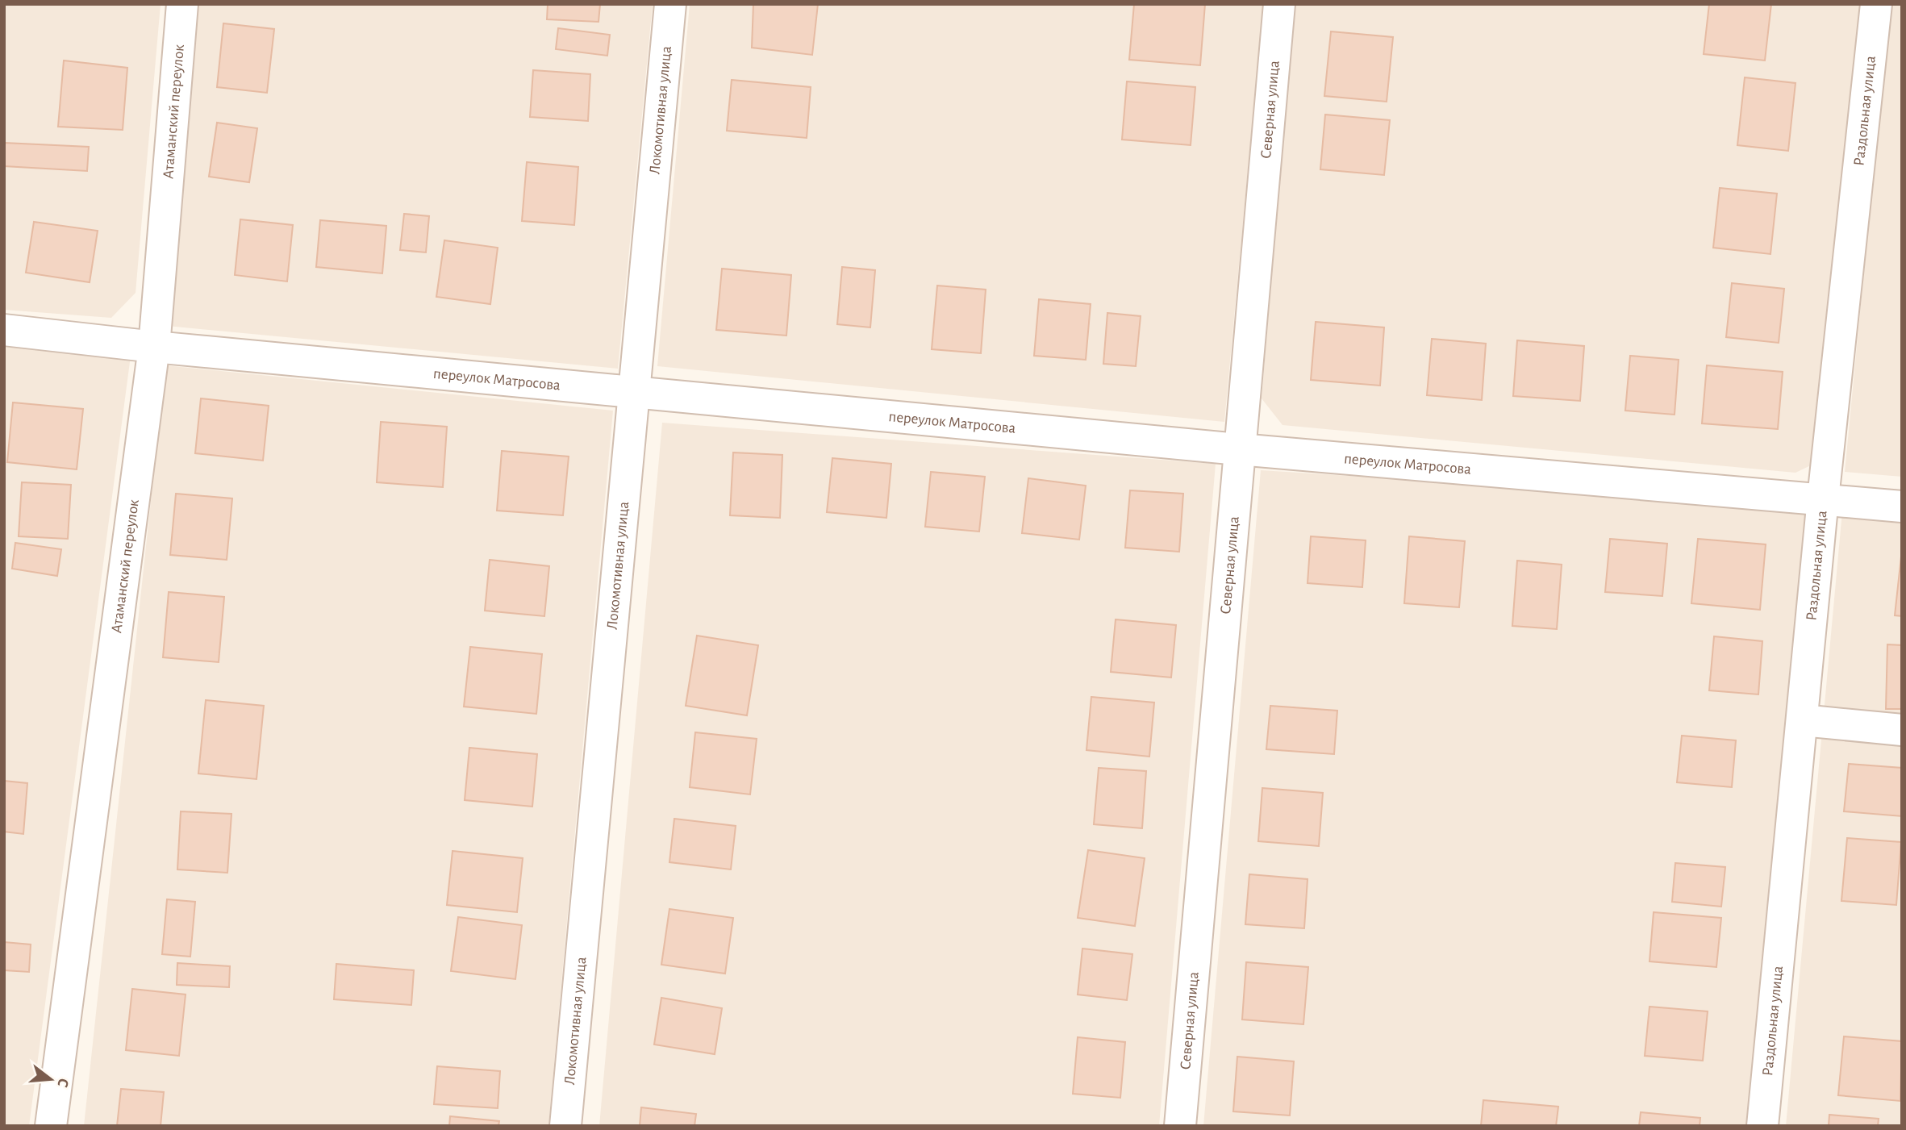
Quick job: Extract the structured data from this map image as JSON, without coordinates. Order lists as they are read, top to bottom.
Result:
{
  "streets": {
    "street": [
      "Локомотивная улица",
      "Северная улица",
      "Раздольная улица",
      "Атаманский переулок",
      "переулок Матросова"
    ]
  },
  "crossings": [
    ["Локомотивная улица", "переулок Матросова"],
    ["Северная улица", "переулок Матросова"],
    ["Раздольная улица", "переулок Матросова"],
    ["Атаманский переулок", "переулок Матросова"]
  ],
  "north": "right"
}
